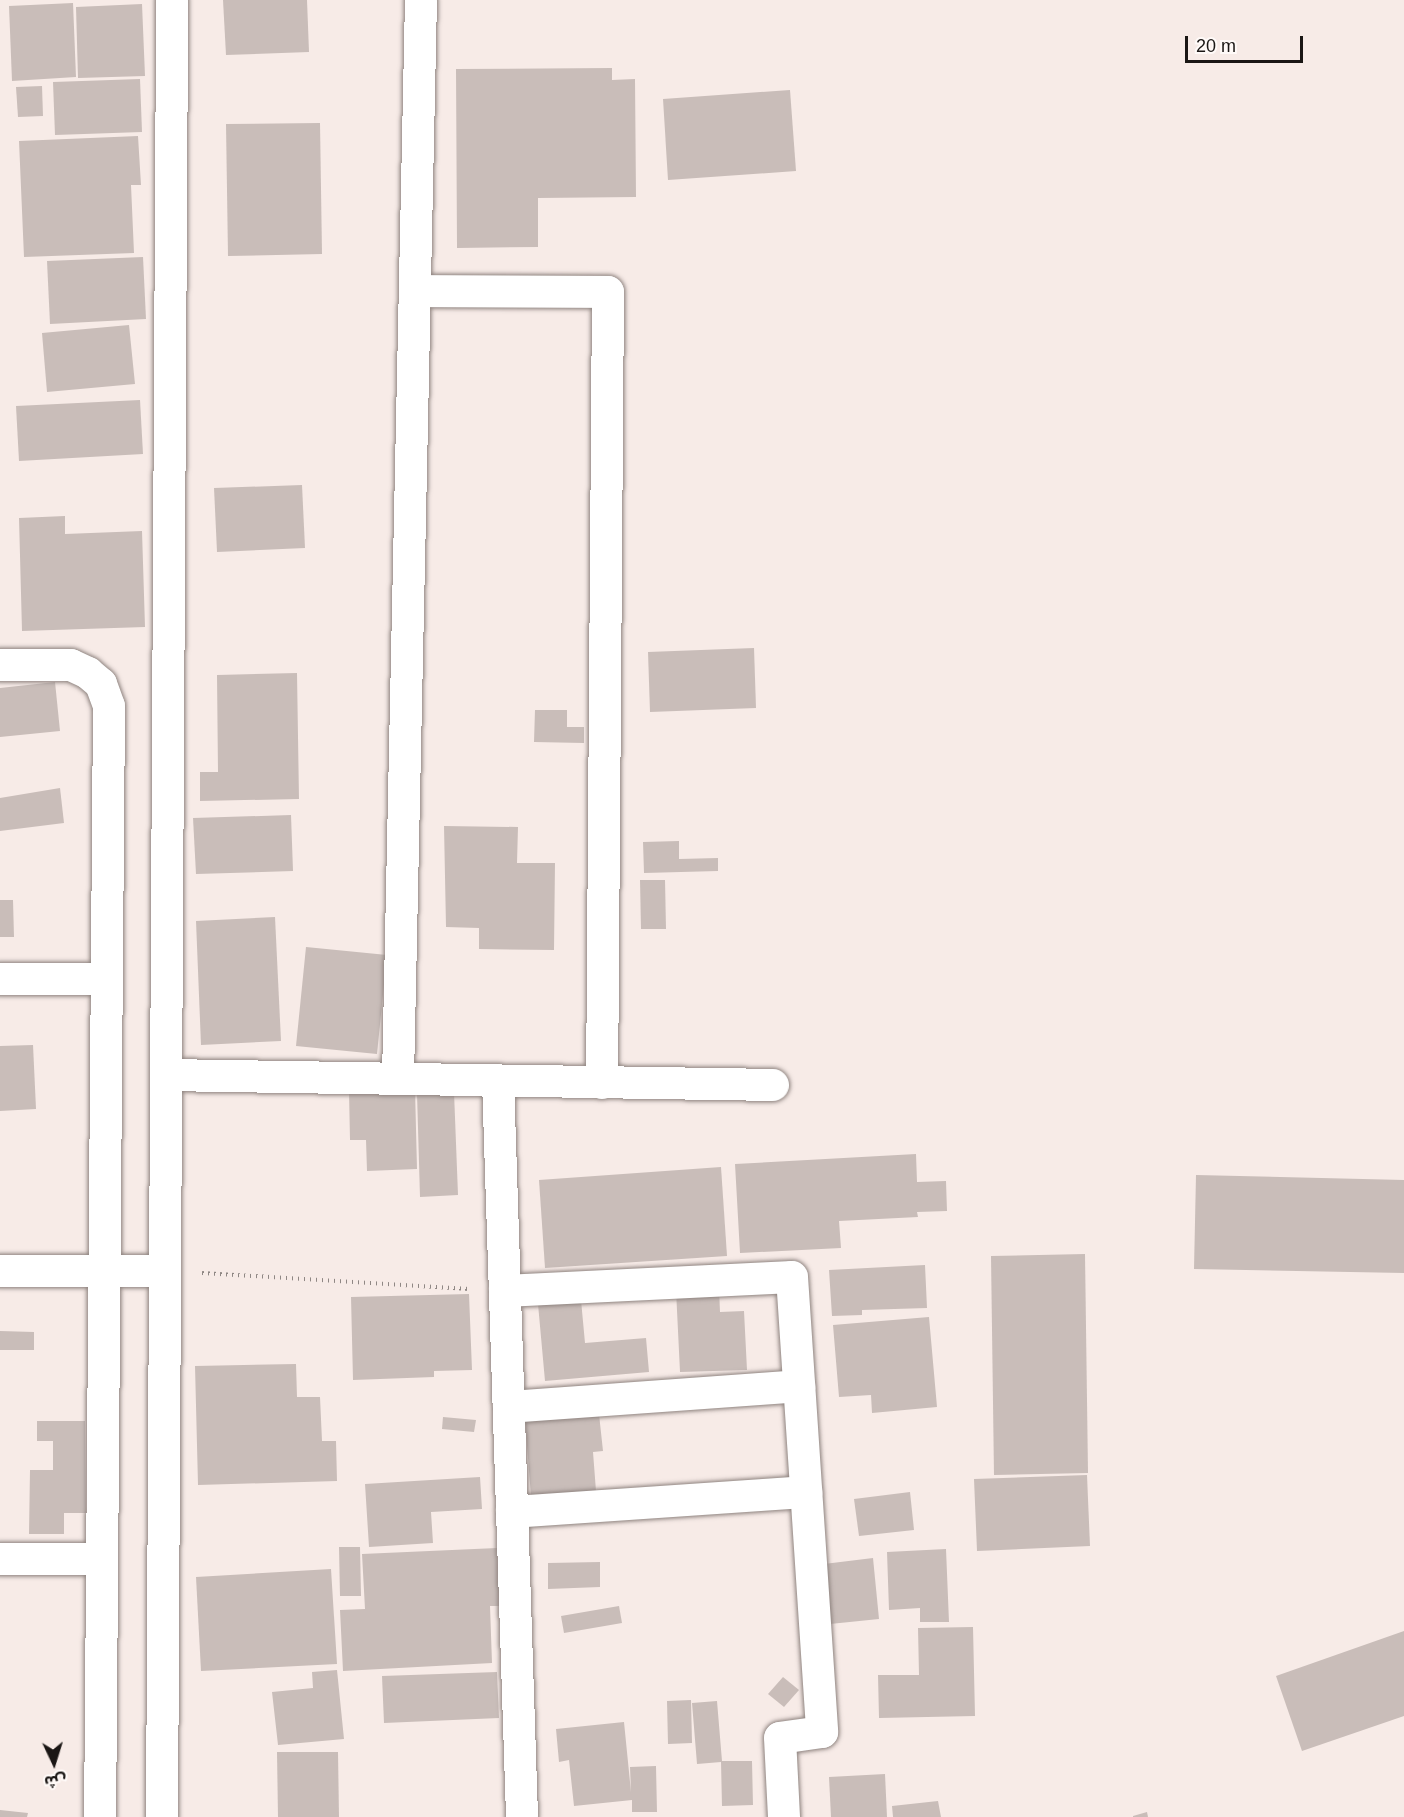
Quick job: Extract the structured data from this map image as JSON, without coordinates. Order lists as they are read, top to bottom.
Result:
{
  "scale_bar": "20 m",
  "north": "bottom"
}
